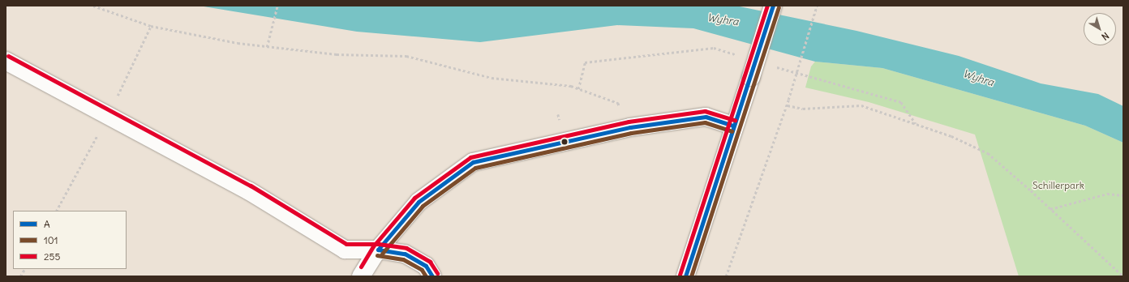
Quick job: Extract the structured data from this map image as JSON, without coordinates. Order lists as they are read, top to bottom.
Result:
{
  "water": ["Wyhra"],
  "parks": ["Schillerpark"],
  "lines": ["transit line A", "transit line 255", "transit line 101"],
  "legend": ["A", "101", "255"],
  "north": "bottom right"
}
